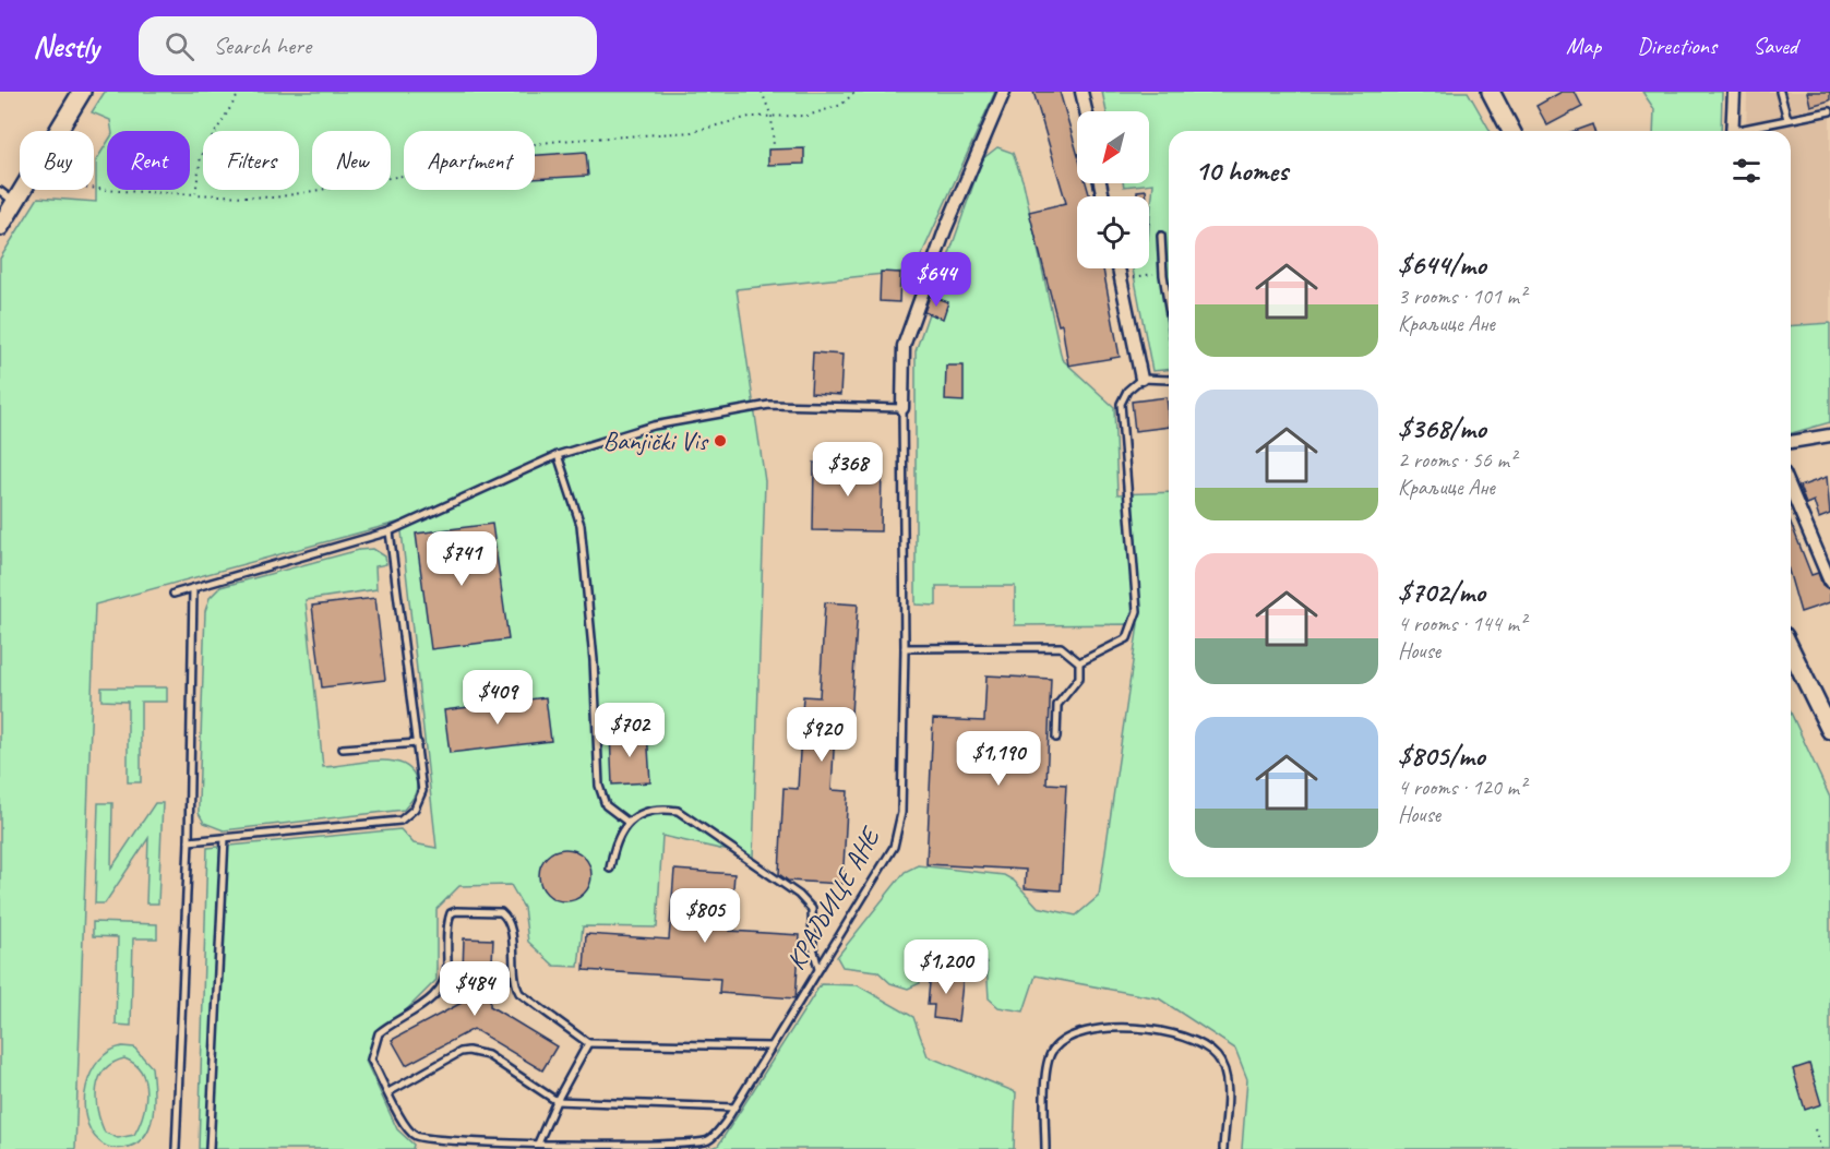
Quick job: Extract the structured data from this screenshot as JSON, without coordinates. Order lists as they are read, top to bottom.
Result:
{
  "streets": {
    "street": ["КРАЉИЦЕ АНЕ"]
  },
  "places": ["Banjički Vis"],
  "north": "bottom left",
  "page": {
    "header": "Nestly",
    "search": "Search here",
    "nav": ["Map", "Directions", "Saved"],
    "chip": [
      "Buy",
      "Rent",
      "Filters",
      "New",
      "Apartment"
    ],
    "heading": "10 homes",
    "list": [
      {
        "name": "$644/mo",
        "note": "3 rooms · 101 m² · Краљице Ане"
      },
      {
        "name": "$368/mo",
        "note": "2 rooms · 56 m² · Краљице Ане"
      },
      {
        "name": "$702/mo",
        "note": "4 rooms · 144 m² · House"
      },
      {
        "name": "$805/mo",
        "note": "4 rooms · 120 m² · House"
      }
    ],
    "price": [
      "$644",
      "$368",
      "$741",
      "$409",
      "$702",
      "$920",
      "$1,190",
      "$805",
      "$1,200",
      "$484"
    ]
  }
}
